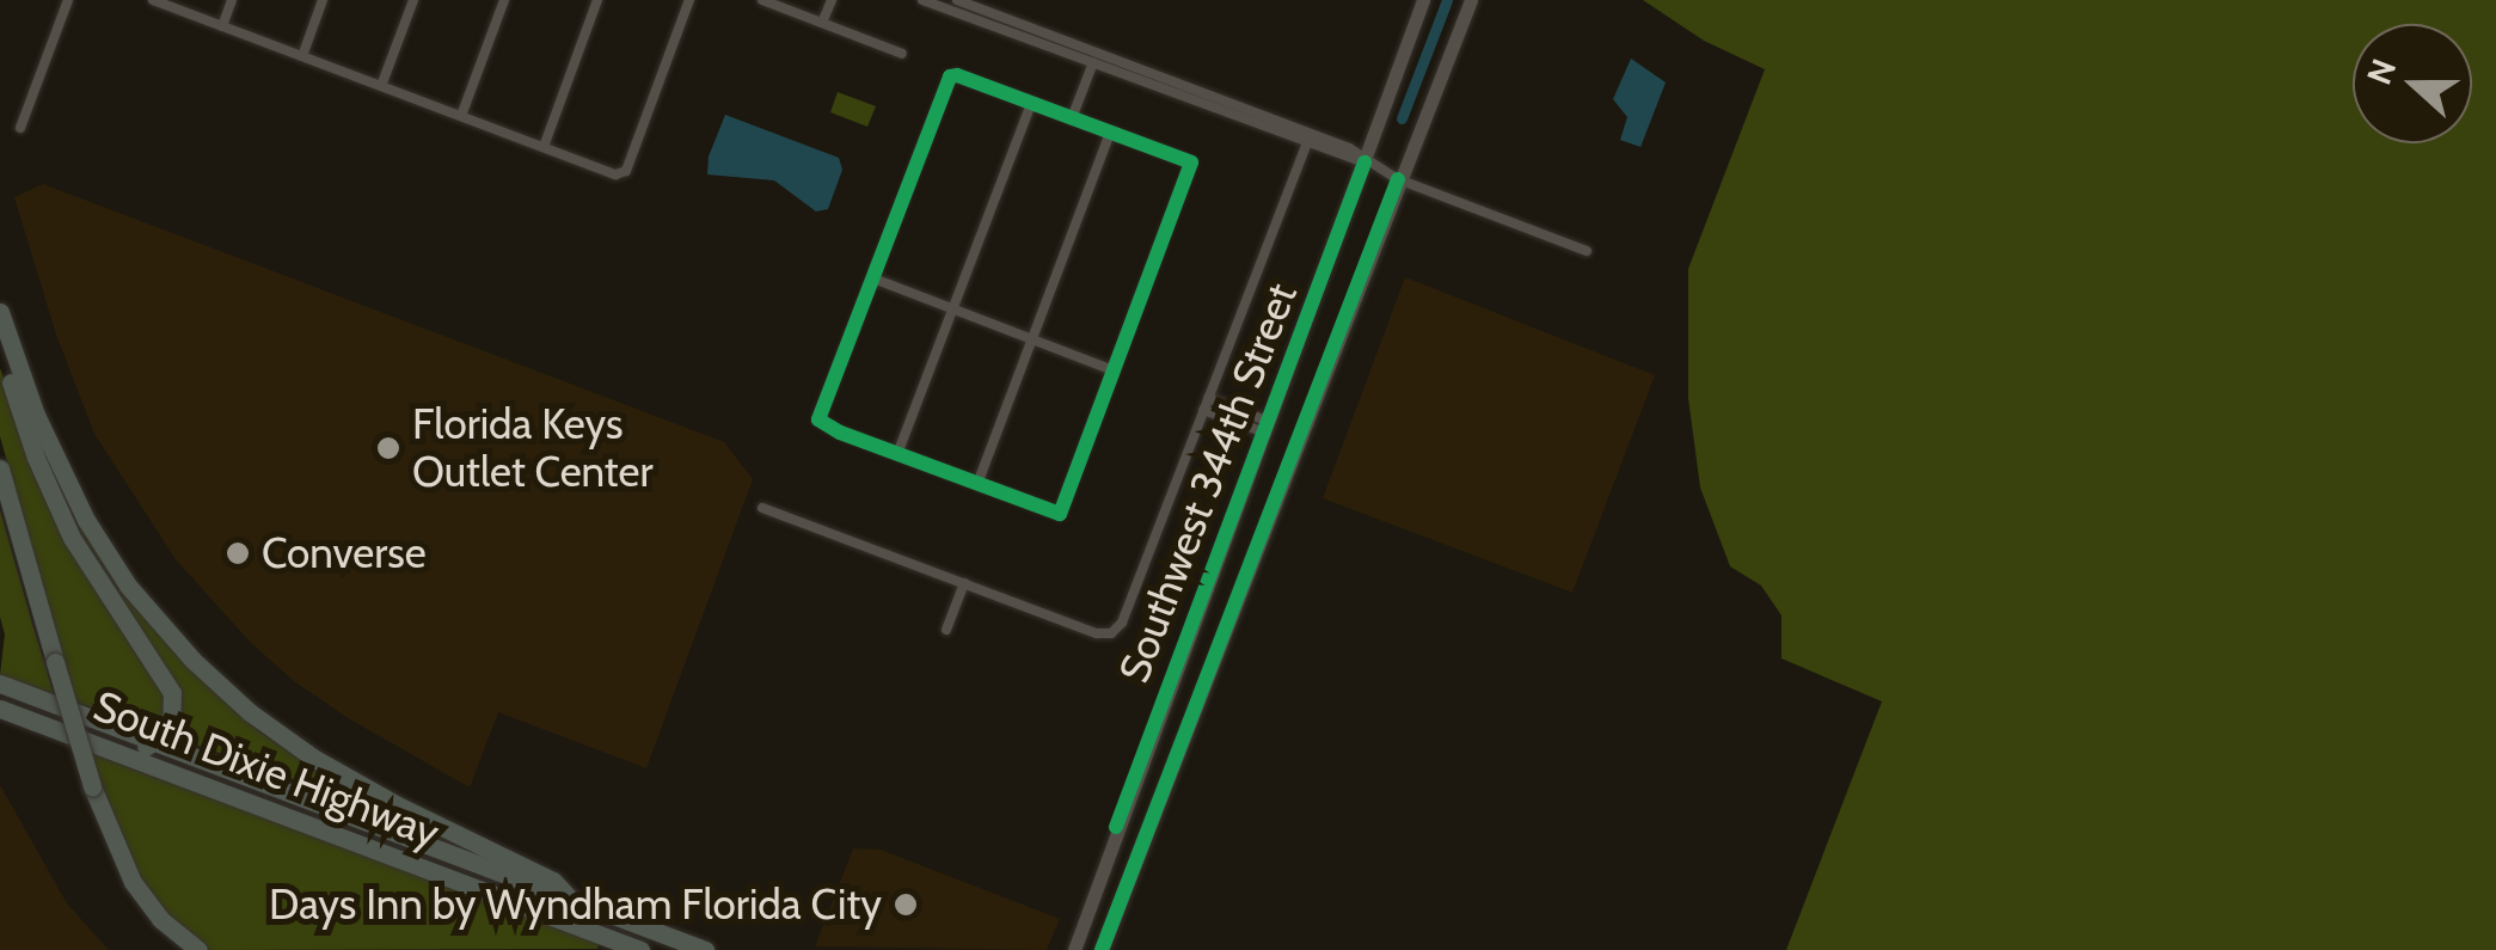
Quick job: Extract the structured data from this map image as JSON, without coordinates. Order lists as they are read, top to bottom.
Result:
{
  "streets": {
    "highway": ["South Dixie Highway"],
    "main road": ["Southwest 344th Street"]
  },
  "places": ["Florida Keys Outlet Center", "Converse", "Days Inn by Wyndham Florida City"],
  "north": "left"
}
